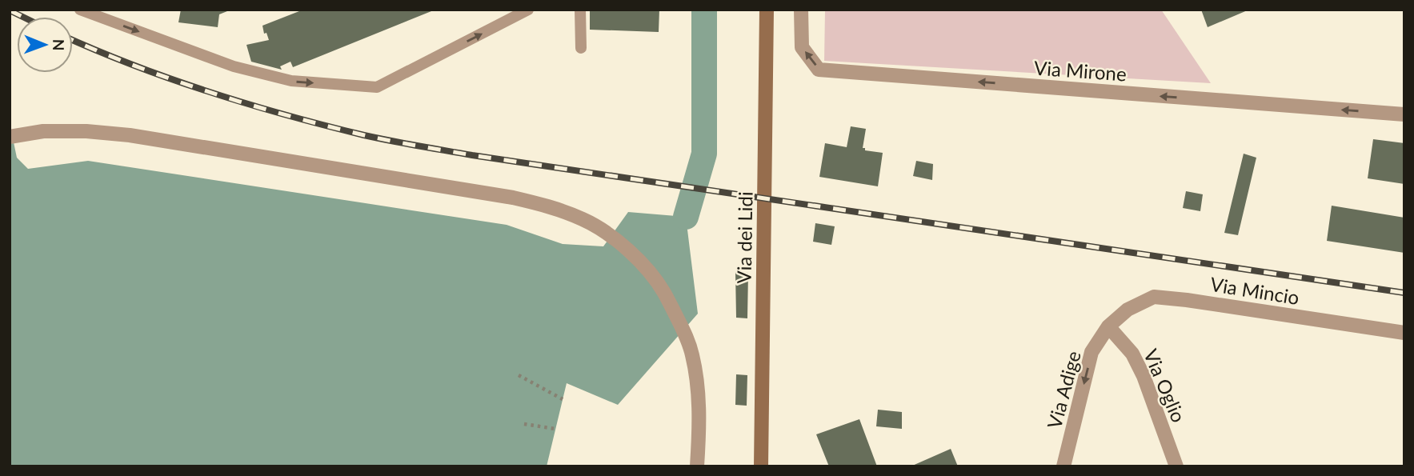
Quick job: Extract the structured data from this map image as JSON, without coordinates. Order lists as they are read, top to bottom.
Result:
{
  "streets": {
    "main road": ["Via dei Lidi"],
    "street": [
      "Via Mirone",
      "Via Mincio",
      "Via Oglio",
      "Via Adige"
    ]
  },
  "crossings": [
    ["Via Mincio", "Via Oglio"],
    ["Via Mincio", "Via Adige"],
    ["Via Oglio", "Via Adige"]
  ],
  "one_way": ["Via Mirone", "Via Adige"],
  "north": "right"
}
